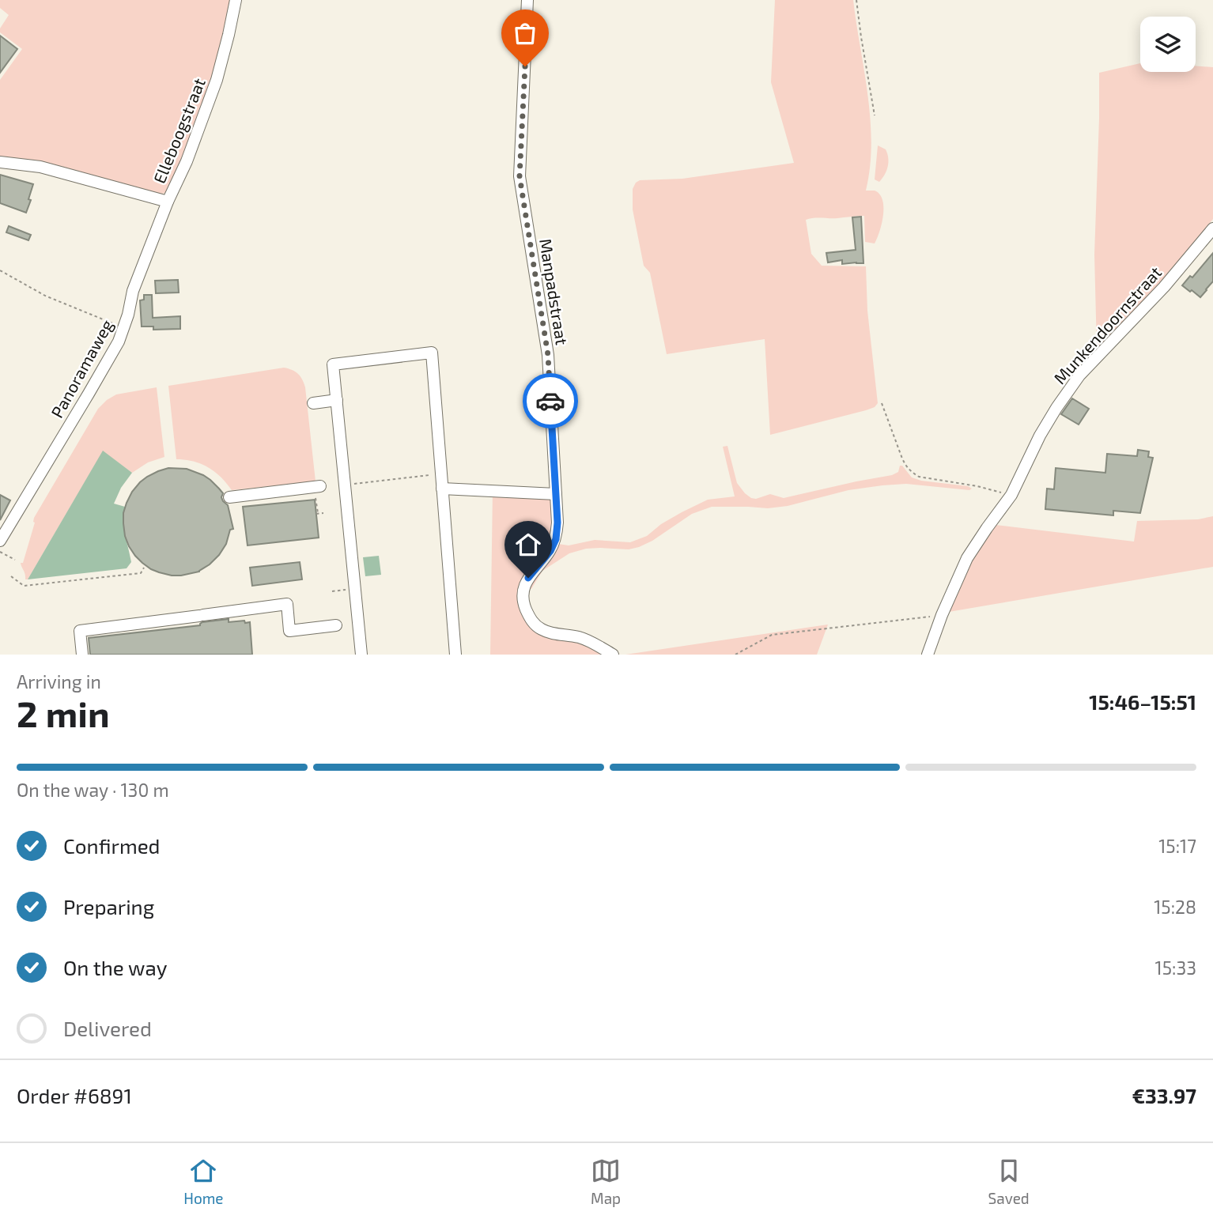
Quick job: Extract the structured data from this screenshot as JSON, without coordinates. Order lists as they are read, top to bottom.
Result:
{
  "streets": {
    "street": [
      "Elleboogstraat",
      "Manpadstraat",
      "Munkendoornstraat",
      "Panoramaweg"
    ]
  },
  "crossings": [
    ["Elleboogstraat", "Panoramaweg"]
  ],
  "page": {
    "heading": ["2 min", "Arriving in", "15:46–15:51"],
    "panel": ["Order #6891", "€33.97"],
    "bar": "On the way · 130 m",
    "list": [
      ["Confirmed", "15:17"],
      ["Preparing", "15:28"],
      ["On the way", "15:33"],
      "Delivered"
    ],
    "tabs": ["Home", "Map", "Saved"]
  }
}
